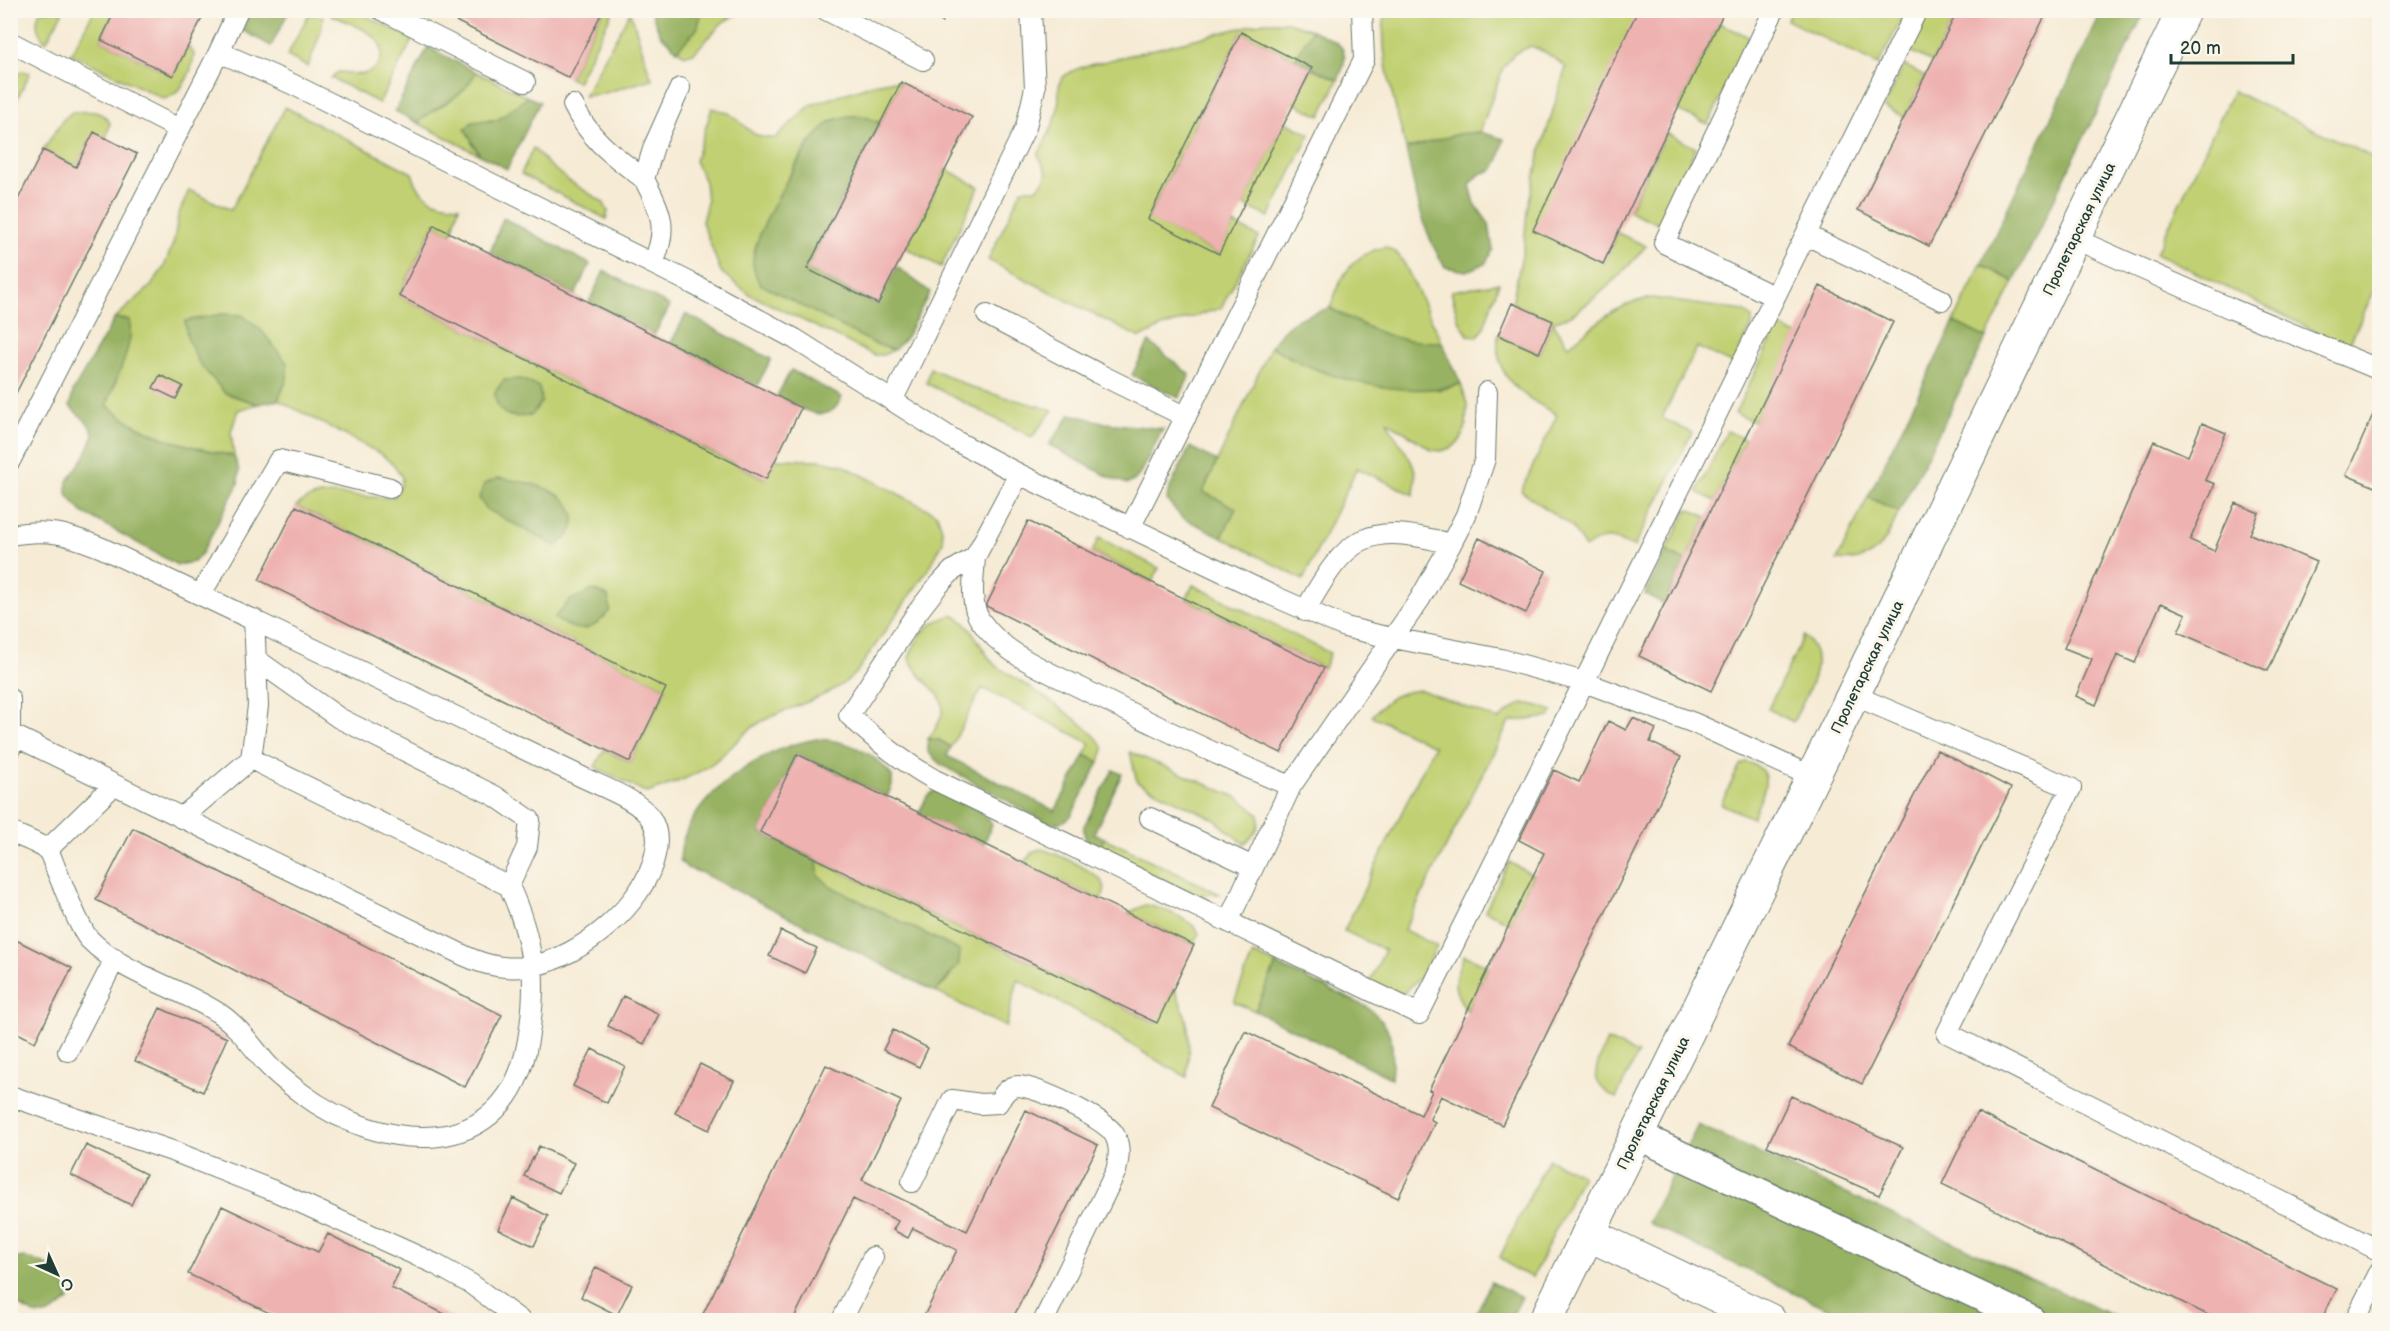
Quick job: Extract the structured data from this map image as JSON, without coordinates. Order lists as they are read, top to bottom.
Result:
{
  "streets": {
    "street": ["Пролетарская улица"]
  },
  "scale_bar": "20 m",
  "north": "bottom right"
}
